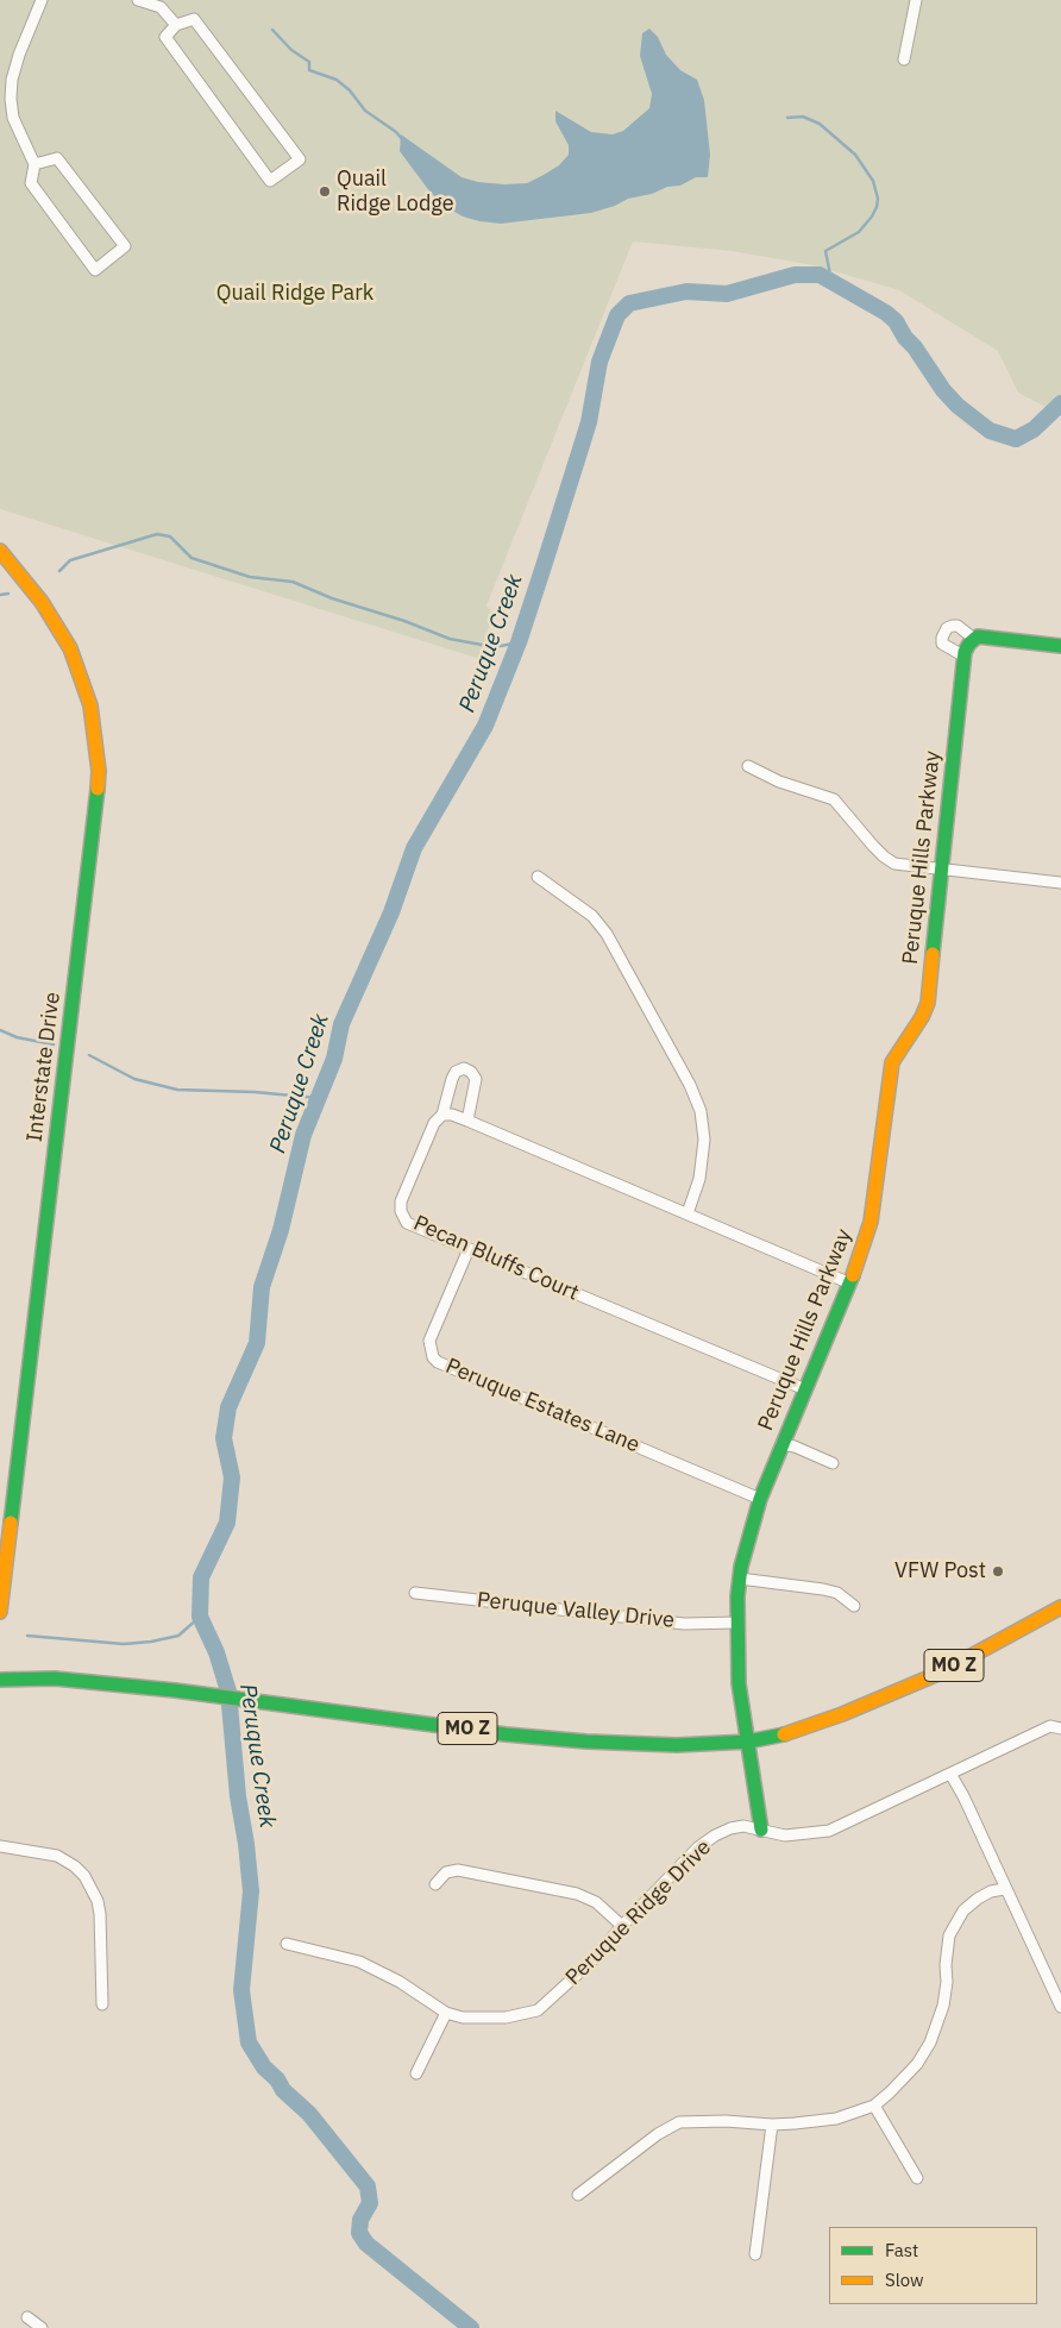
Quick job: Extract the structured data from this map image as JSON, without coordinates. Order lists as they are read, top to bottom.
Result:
{
  "streets": {
    "main road": ["Peruque Hills Parkway", "Interstate Drive", "MO Z"],
    "street": [
      "Pecan Bluffs Court",
      "Peruque Estates Lane",
      "Peruque Valley Drive",
      "Peruque Ridge Drive"
    ]
  },
  "crossings": [
    ["Peruque Hills Parkway", "Pecan Bluffs Court"],
    ["Peruque Hills Parkway", "Peruque Estates Lane"],
    ["Peruque Hills Parkway", "Peruque Valley Drive"],
    ["Peruque Hills Parkway", "MO Z"],
    ["Peruque Hills Parkway", "Peruque Ridge Drive"],
    ["Pecan Bluffs Court", "Peruque Estates Lane"]
  ],
  "water": ["Peruque Creek"],
  "parks": ["Quail Ridge Park"],
  "places": ["Quail Ridge Lodge", "VFW Post"],
  "legend": ["Fast", "Slow"]
}
